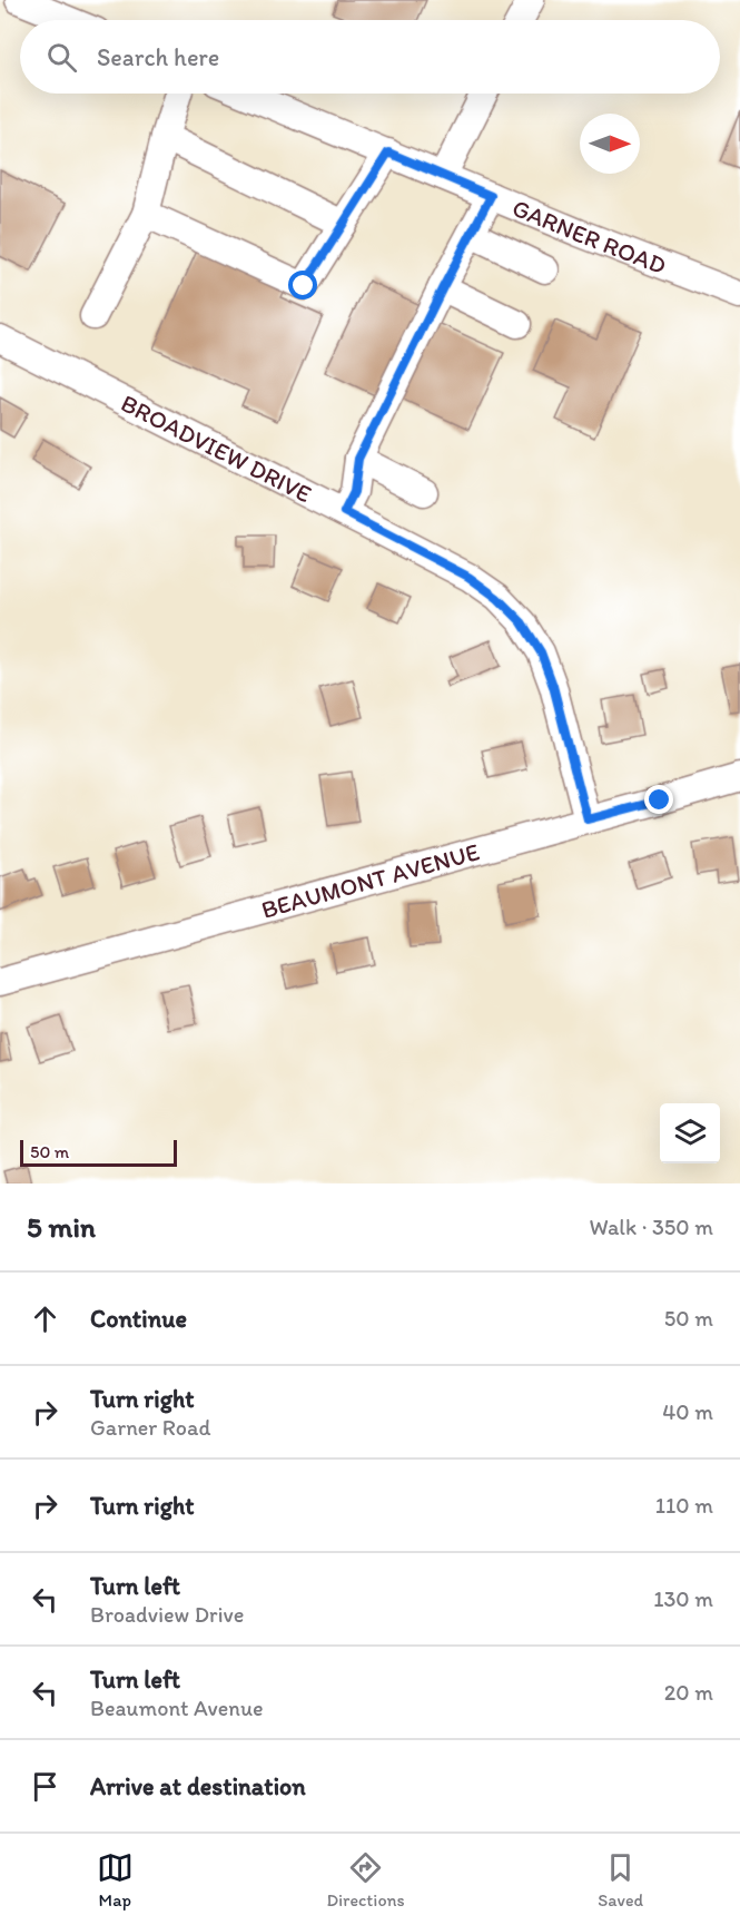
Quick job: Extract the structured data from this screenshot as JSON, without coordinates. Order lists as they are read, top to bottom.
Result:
{
  "streets": {
    "street": ["GARNER ROAD", "BROADVIEW DRIVE", "BEAUMONT AVENUE"]
  },
  "crossings": [
    ["BROADVIEW DRIVE", "BEAUMONT AVENUE"]
  ],
  "scale_bar": "50 m",
  "north": "right",
  "page": {
    "search": "Search here",
    "scale": "50 m",
    "heading": ["5 min", "Walk · 350 m"],
    "list": [
      ["Continue", "50 m"],
      ["Turn right", "Garner Road", "40 m"],
      ["Turn right", "110 m"],
      ["Turn left", "Broadview Drive", "130 m"],
      ["Turn left", "Beaumont Avenue", "20 m"],
      "Arrive at destination"
    ],
    "nav": ["Map", "Directions", "Saved"]
  }
}
